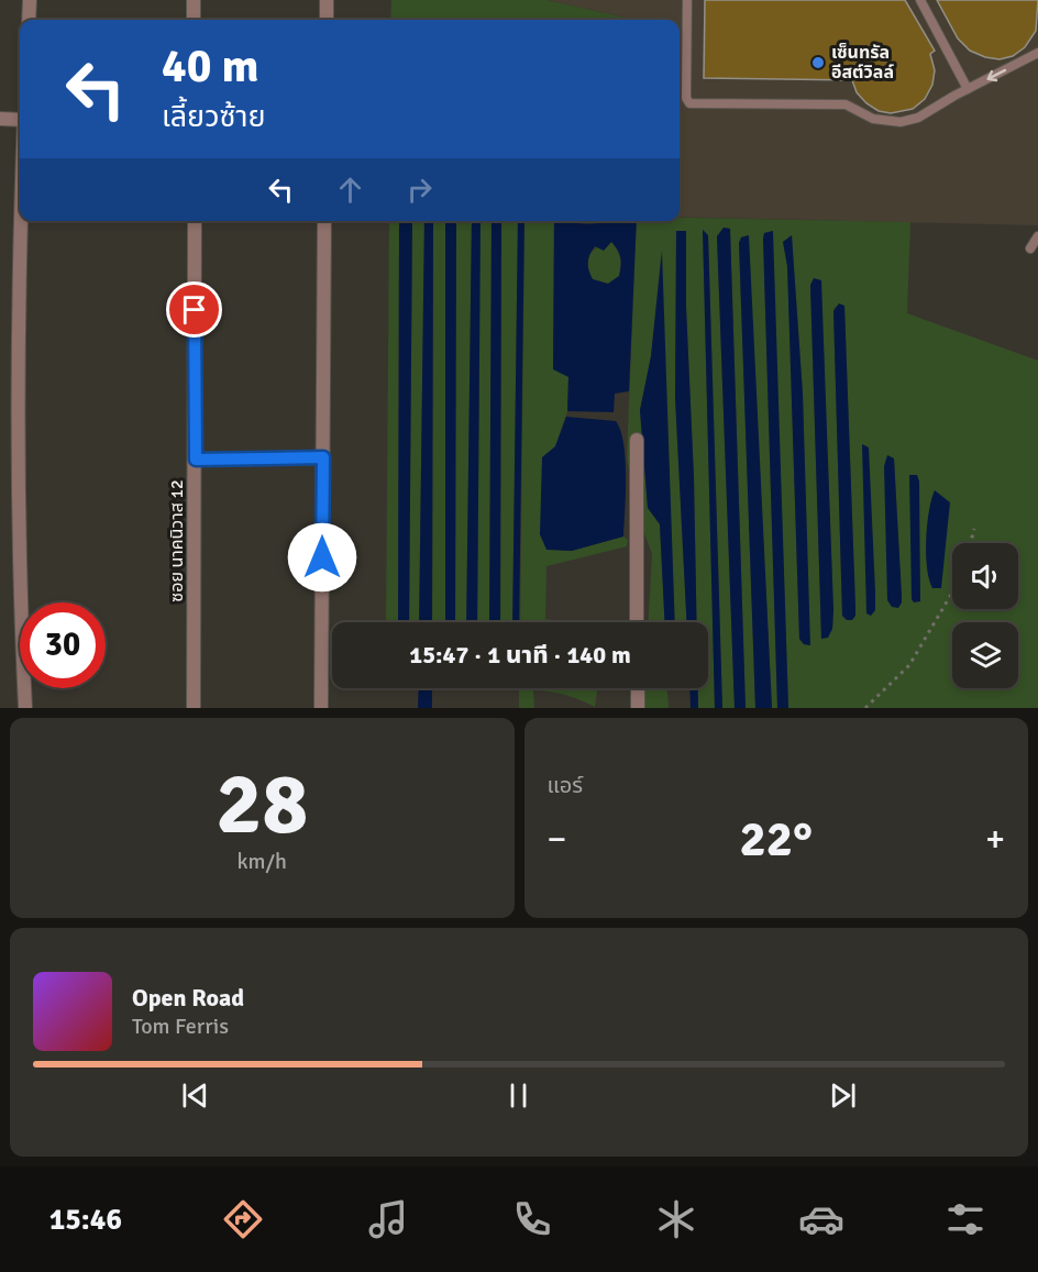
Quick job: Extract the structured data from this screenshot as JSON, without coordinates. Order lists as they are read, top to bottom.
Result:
{
  "streets": {
    "street": ["ซอย นาคนิวาส 12"]
  },
  "places": ["เซ็นทรัล อีสต์วิลล์"],
  "page": {
    "turn": ["40 m", "เลี้ยวซ้าย"],
    "limit": "30",
    "trip": "15:47 · 1 นาที · 140 m",
    "tile": [
      ["28", "km/h"],
      "แอร์"
    ],
    "heat": ["−", "22°", "+"],
    "song": ["Open Road", "Tom Ferris"],
    "tabs": "15:46"
  }
}
